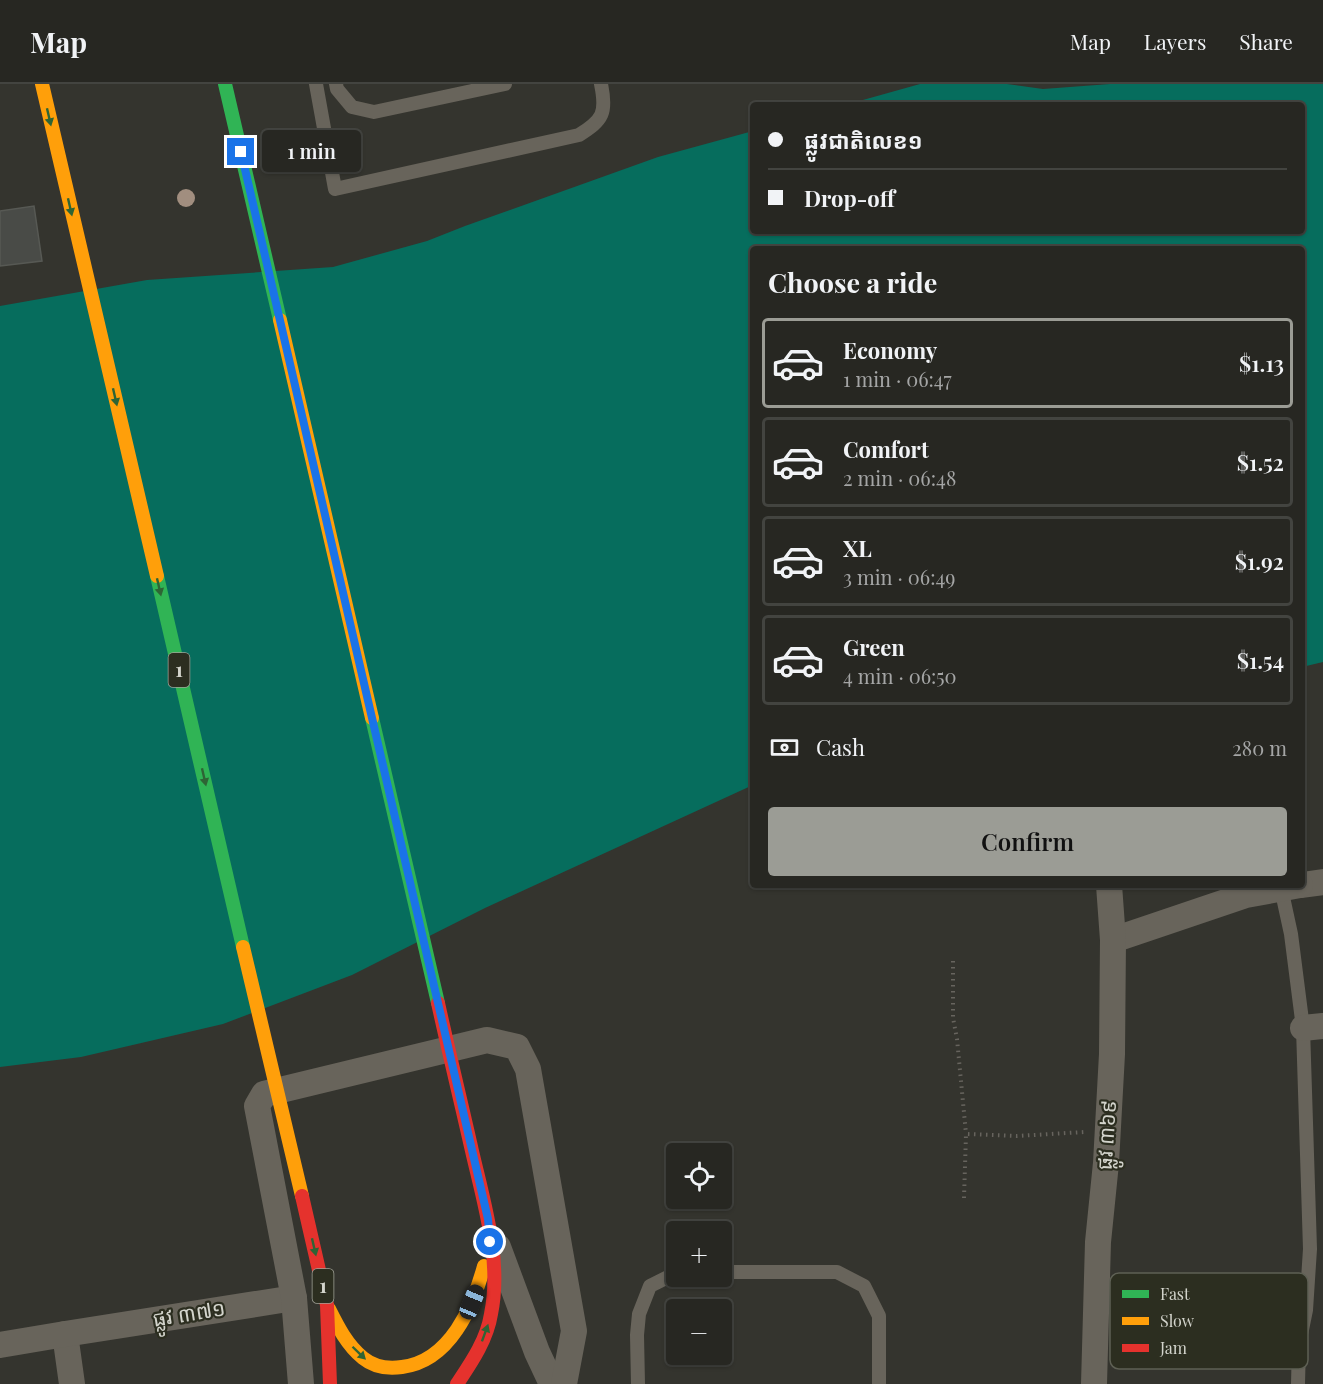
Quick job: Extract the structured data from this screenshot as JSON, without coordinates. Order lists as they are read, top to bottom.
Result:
{
  "streets": {
    "highway": ["1"],
    "street": ["ផ្លូវ ៣៦៩", "ផ្លូវ ៣៧១"]
  },
  "legend": ["Fast", "Slow", "Jam"],
  "page": {
    "header": "Map",
    "nav": ["Map", "Layers", "Share"],
    "banner": ["ផ្លូវជាតិលេខ១", "Drop-off"],
    "bubble": "1 min",
    "heading": "Choose a ride",
    "list": [
      {
        "name": "Economy",
        "note": "1 min · 06:47",
        "value": "$1.13"
      },
      {
        "name": "Comfort",
        "note": "2 min · 06:48",
        "value": "$1.52"
      },
      {
        "name": "XL",
        "note": "3 min · 06:49",
        "value": "$1.92"
      },
      {
        "name": "Green",
        "note": "4 min · 06:50",
        "value": "$1.54"
      }
    ],
    "pay": ["Cash", "280 m"],
    "buttons": "Confirm",
    "map_buttons": ["+", "−"]
  }
}
